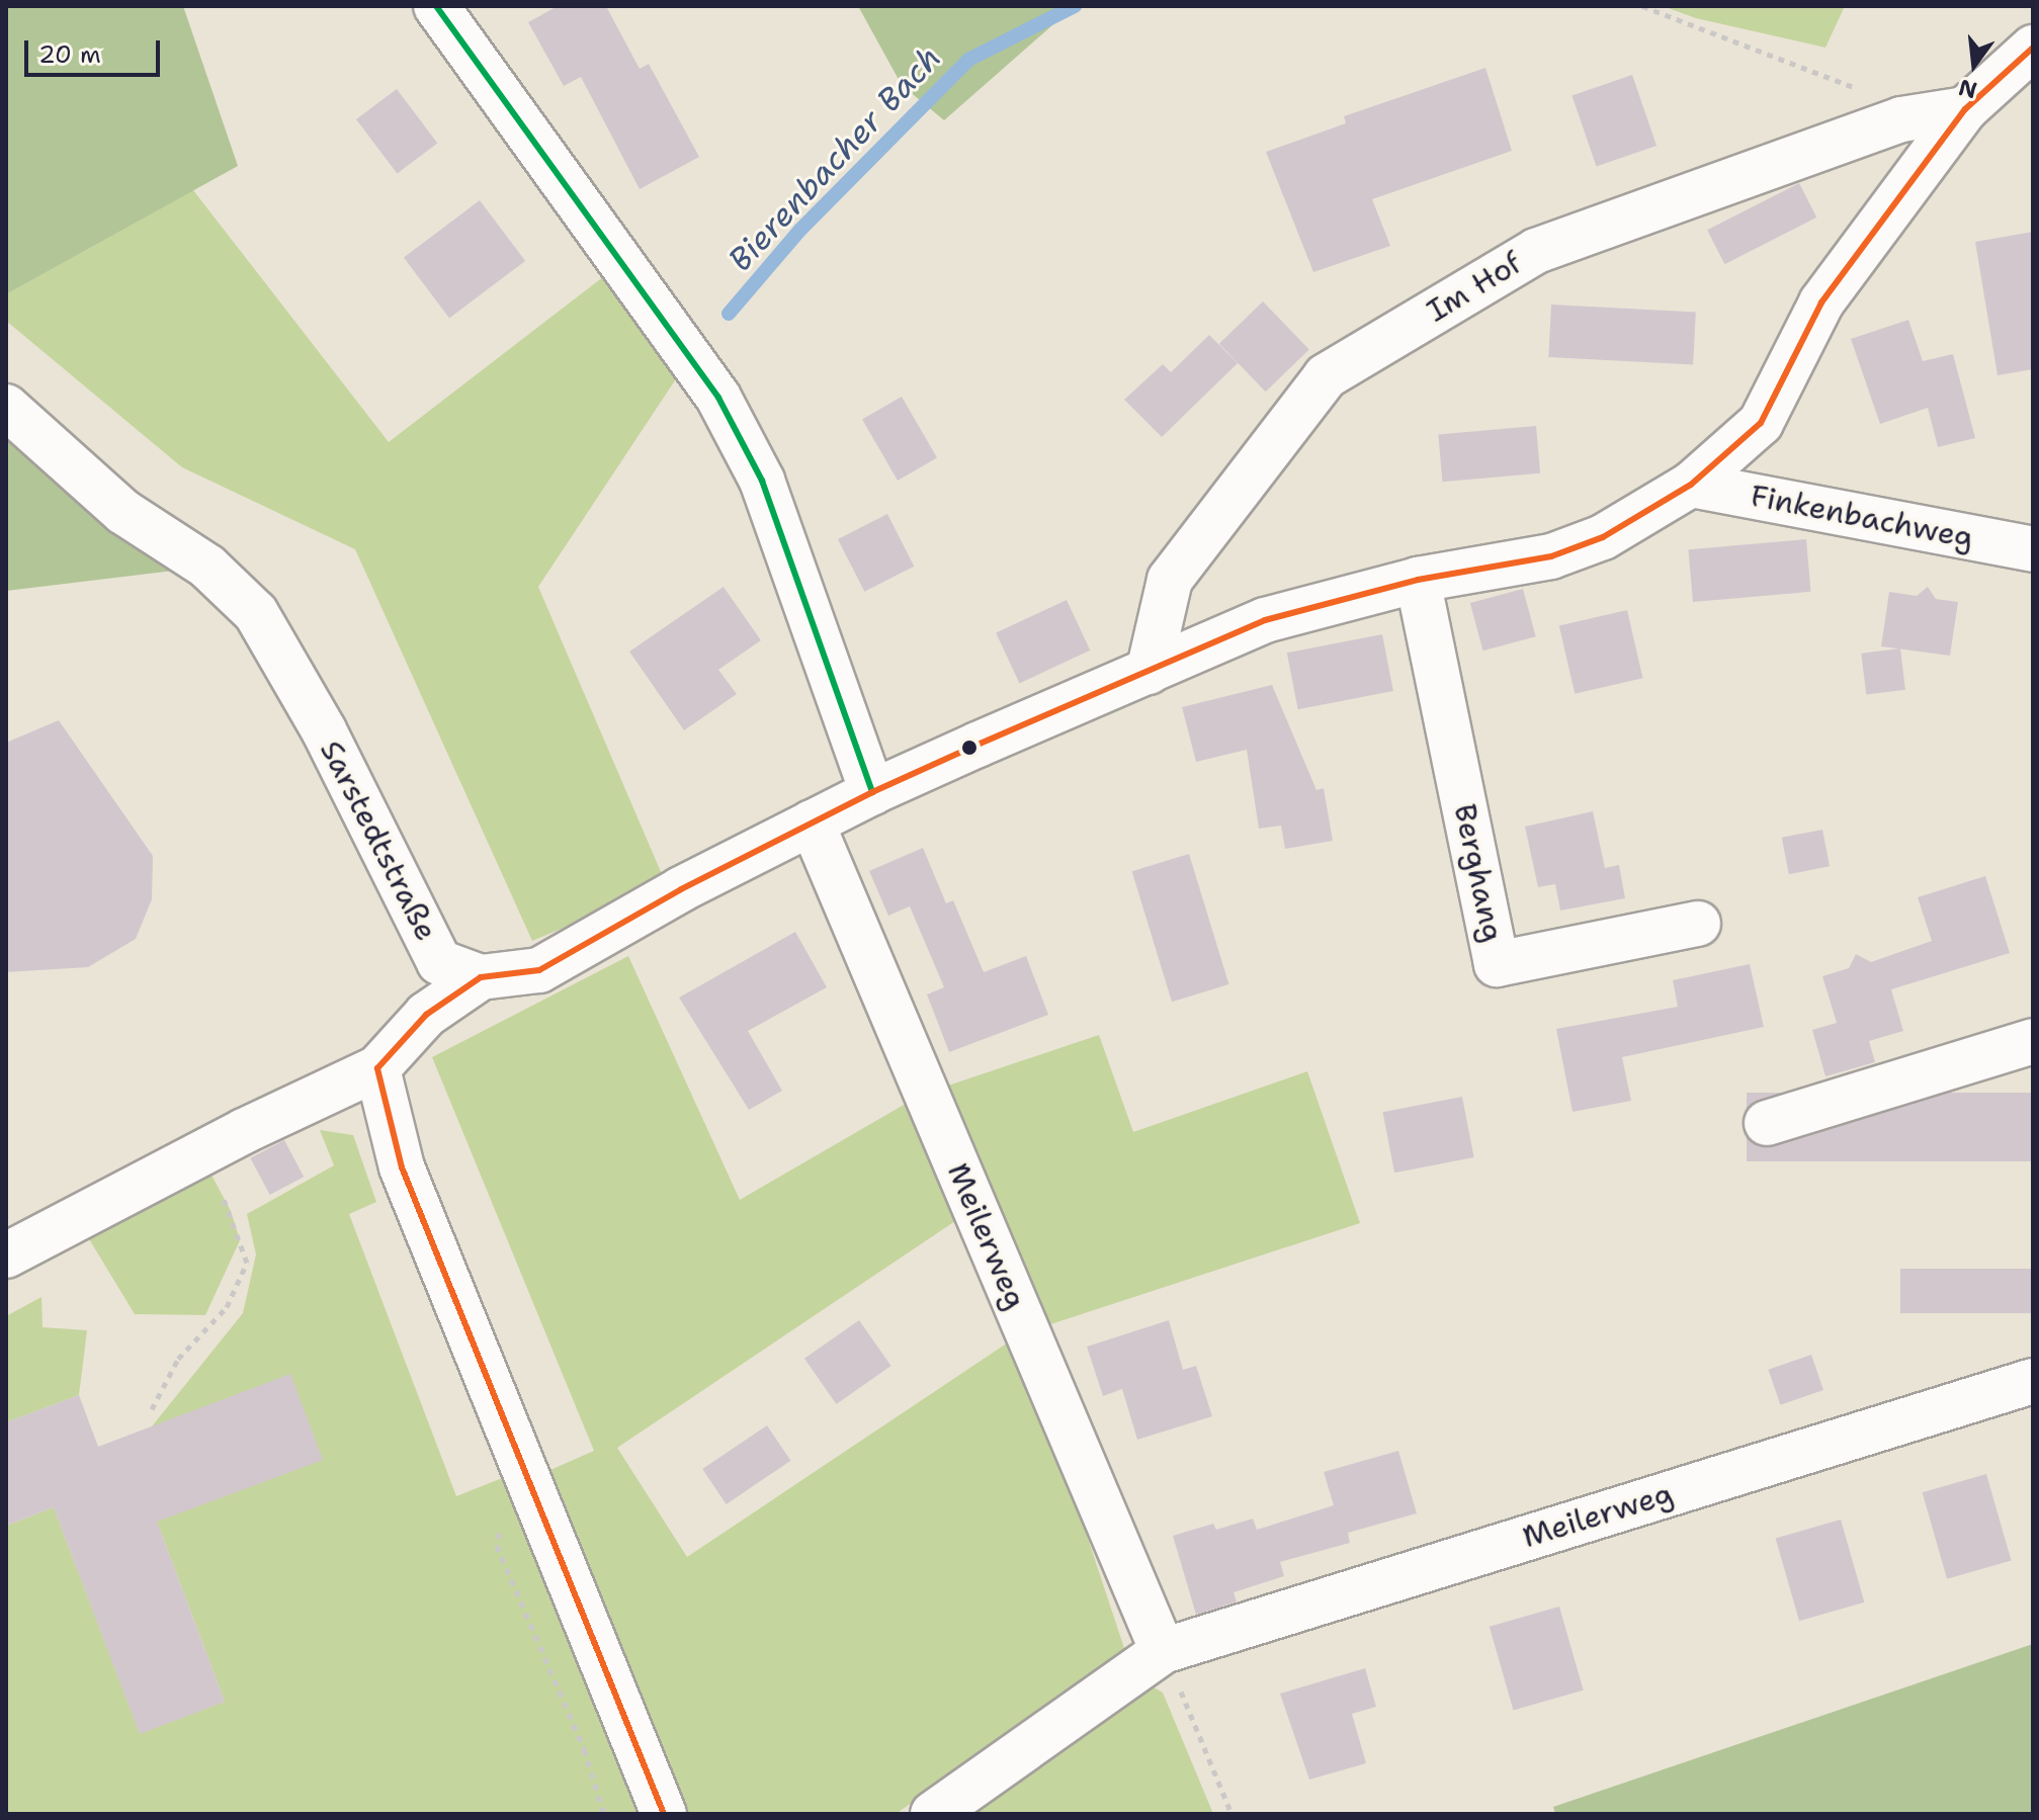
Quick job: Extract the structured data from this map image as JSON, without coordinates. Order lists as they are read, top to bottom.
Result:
{
  "streets": {
    "street": [
      "Im Hof",
      "Finkenbachweg",
      "Sarstedtstraße",
      "Berghang",
      "Meilerweg"
    ]
  },
  "water": ["Bierenbacher Bach"],
  "scale_bar": "20 m",
  "north": "bottom"
}
